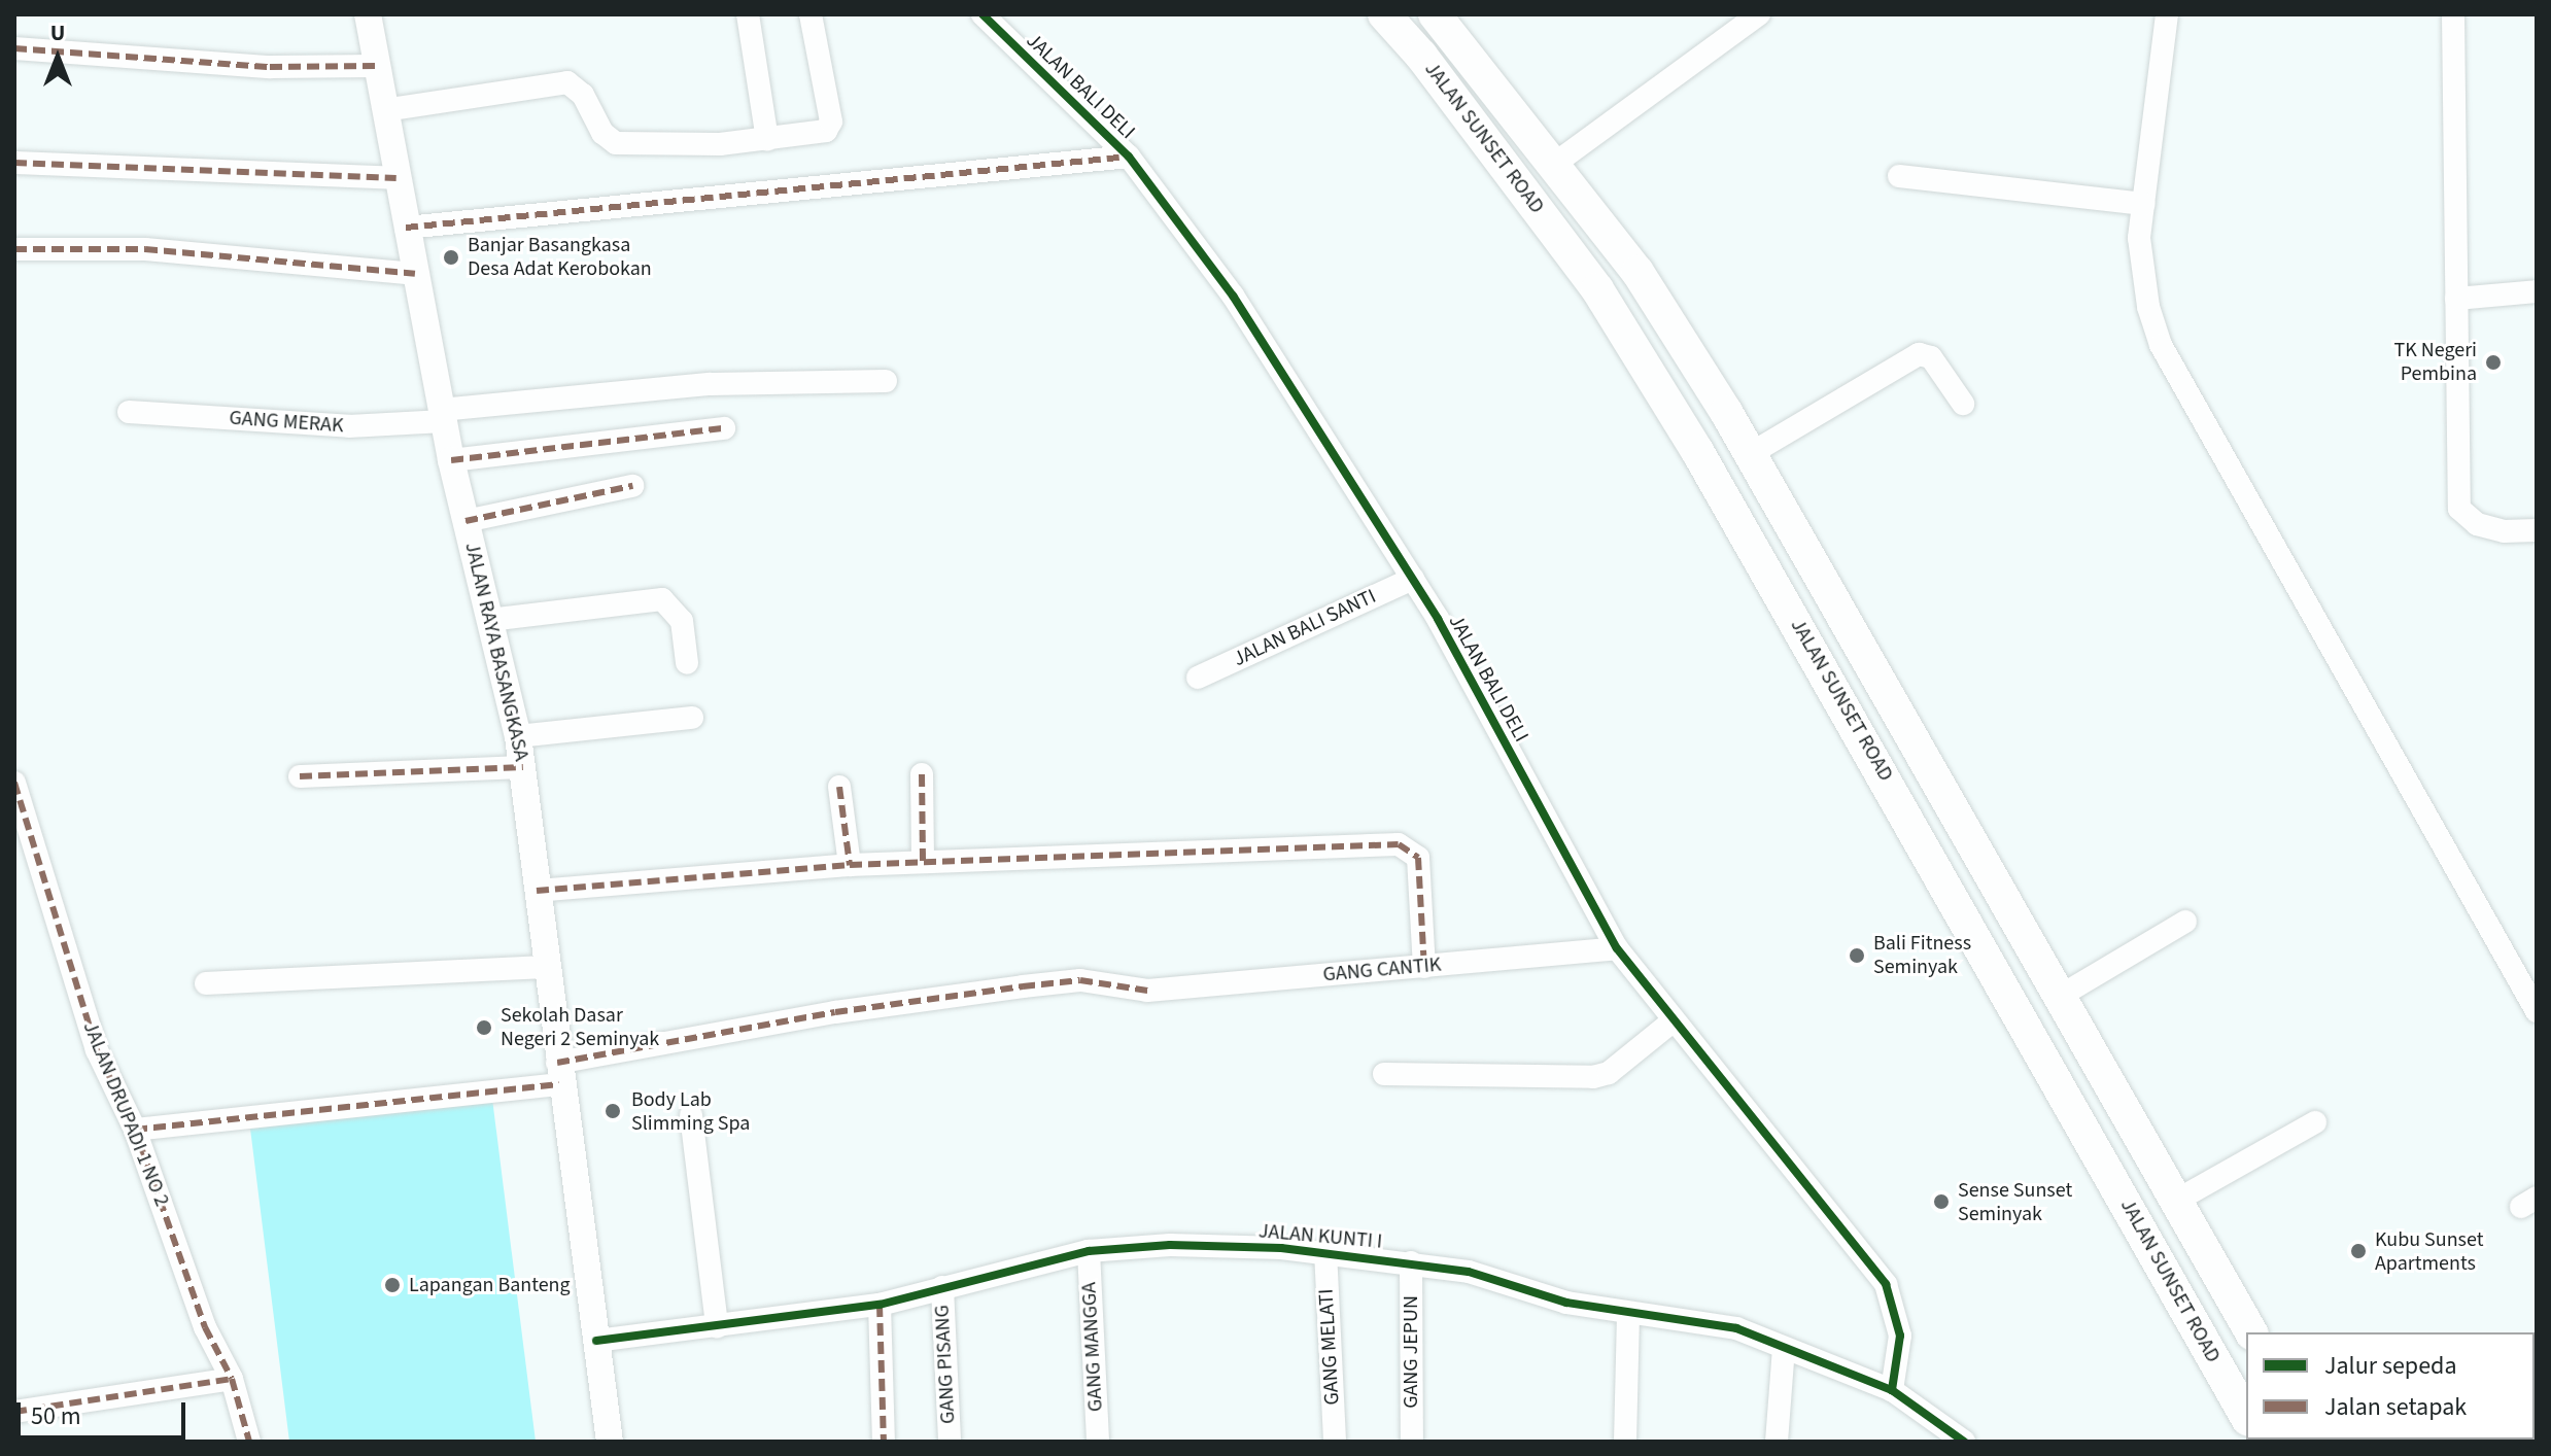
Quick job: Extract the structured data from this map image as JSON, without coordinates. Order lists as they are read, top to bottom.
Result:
{
  "streets": {
    "highway": ["JALAN SUNSET ROAD"],
    "main road": ["JALAN RAYA BASANGKASA"],
    "street": [
      "JALAN BALI DELI",
      "GANG MERAK",
      "JALAN BALI SANTI",
      "GANG CANTIK",
      "JALAN DRUPADI 1 NO 2",
      "JALAN KUNTI I",
      "GANG MANGGA",
      "GANG MELATI",
      "GANG JEPUN",
      "GANG PISANG"
    ]
  },
  "crossings": [
    ["JALAN BALI DELI", "JALAN BALI SANTI"],
    ["JALAN BALI DELI", "GANG CANTIK"],
    ["JALAN BALI DELI", "JALAN KUNTI I"],
    ["GANG MERAK", "JALAN RAYA BASANGKASA"],
    ["JALAN RAYA BASANGKASA", "GANG CANTIK"],
    ["JALAN RAYA BASANGKASA", "JALAN KUNTI I"],
    ["GANG CANTIK", "JALAN DRUPADI 1 NO 2"],
    ["JALAN KUNTI I", "GANG MANGGA"],
    ["JALAN KUNTI I", "GANG MELATI"],
    ["JALAN KUNTI I", "GANG JEPUN"],
    ["JALAN KUNTI I", "GANG PISANG"]
  ],
  "places": [
    "Banjar Basangkasa Desa Adat Kerobokan",
    "TK Negeri Pembina",
    "Bali Fitness Seminyak",
    "Sekolah Dasar Negeri 2 Seminyak",
    "Body Lab Slimming Spa",
    "Sense Sunset Seminyak",
    "Kubu Sunset Apartments",
    "Lapangan Banteng"
  ],
  "legend": ["Jalur sepeda", "Jalan setapak"],
  "scale_bar": "50 m",
  "north": "top"
}
